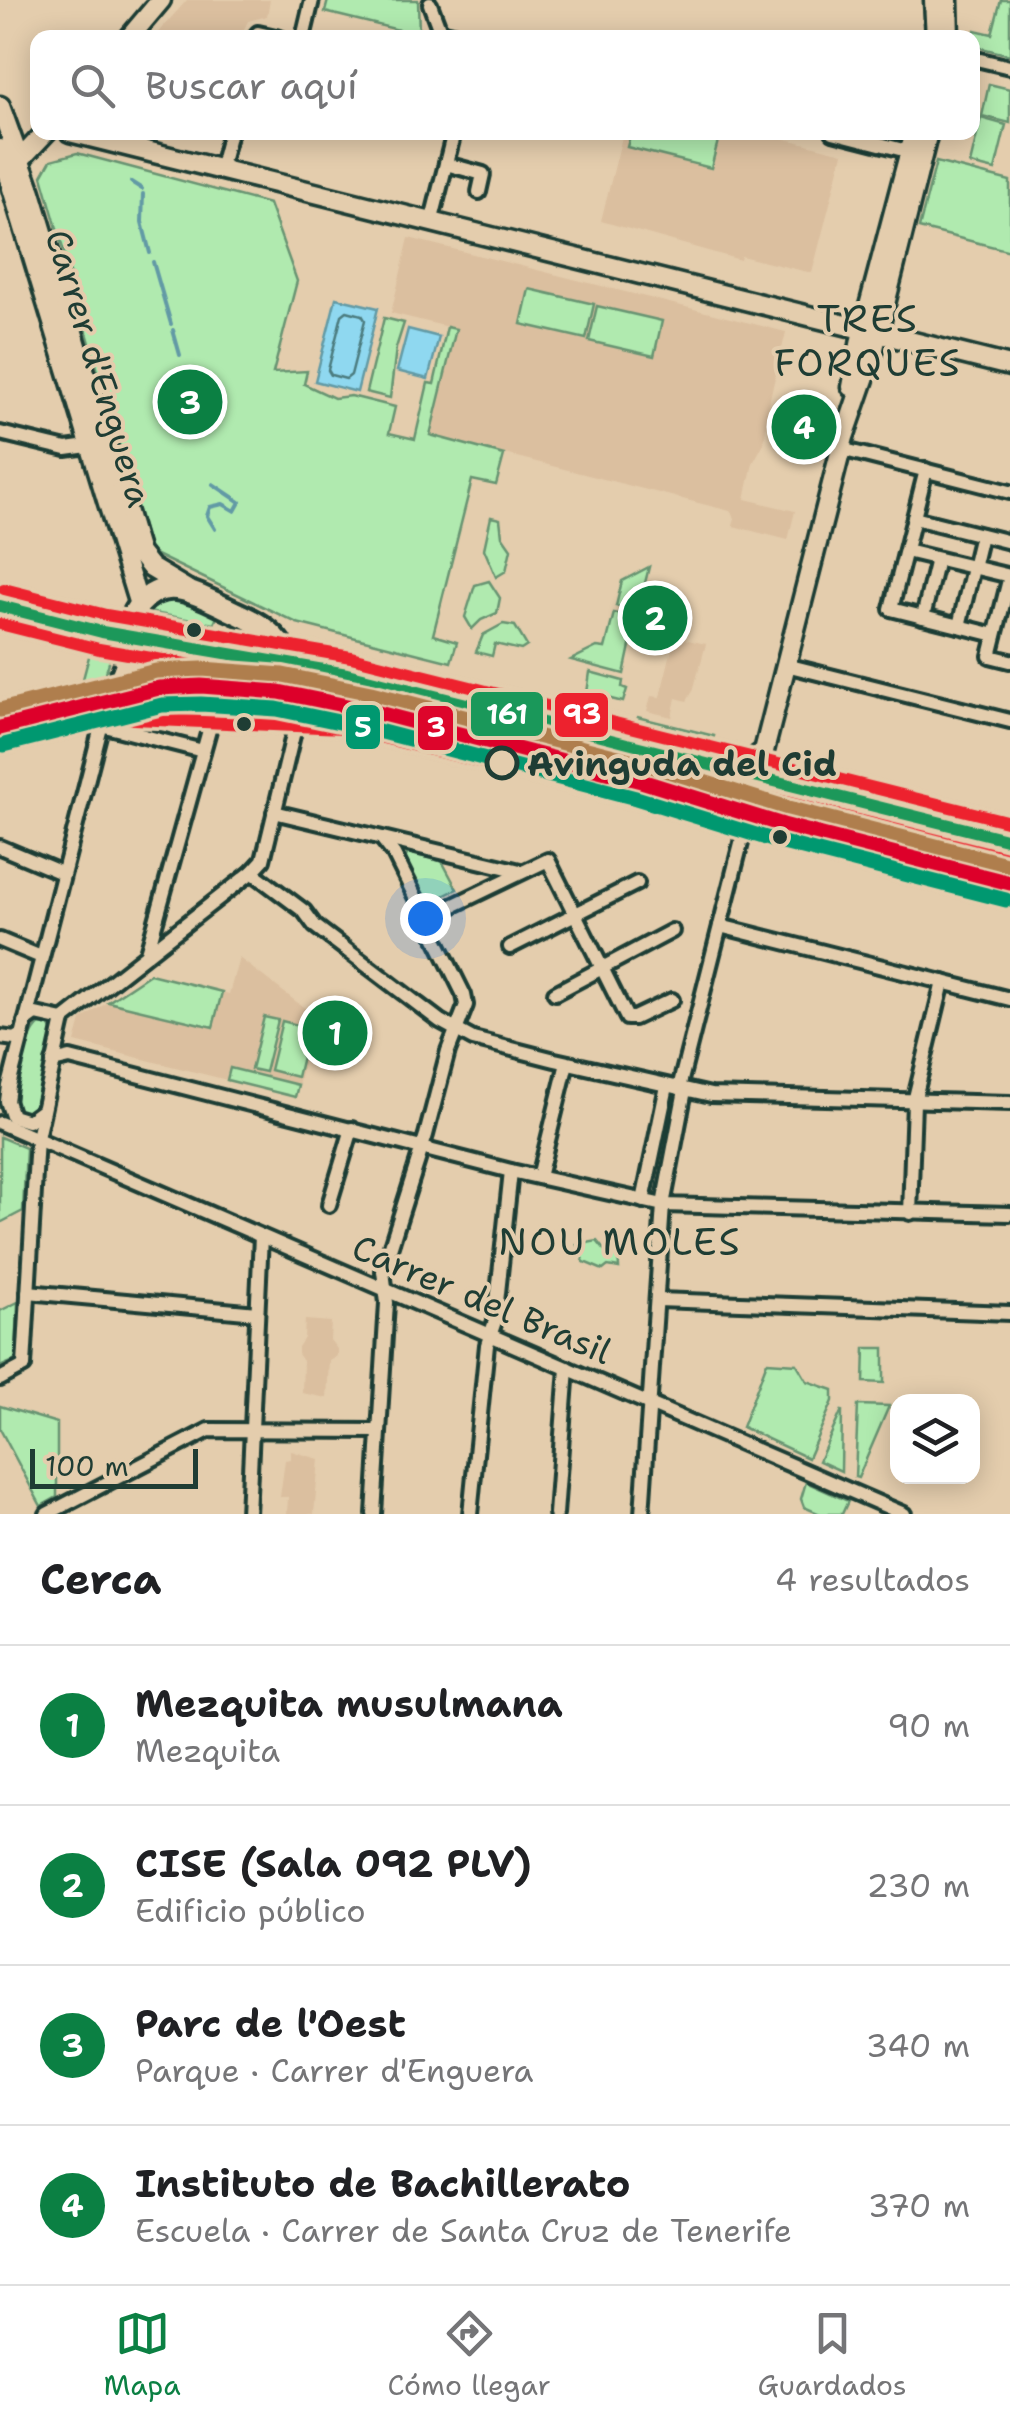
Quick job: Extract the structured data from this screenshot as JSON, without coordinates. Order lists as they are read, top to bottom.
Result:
{
  "streets": {
    "street": ["Carrer d'Enguera", "Carrer del Brasil"]
  },
  "districts": ["TRES FORQUES", "NOU MOLES"],
  "places": ["Avinguda del Cid"],
  "lines": [
    "transit line 93",
    "transit line 161",
    "transit line 3",
    "transit line 5"
  ],
  "scale_bar": "100 m",
  "page": {
    "search": "Buscar aquí",
    "pins": [
      "3",
      "4",
      "2",
      "1"
    ],
    "scale": "100 m",
    "heading": ["Cerca", "4 resultados"],
    "list": [
      {
        "mark": "1",
        "name": "Mezquita musulmana",
        "note": "Mezquita",
        "value": "90 m"
      },
      {
        "mark": "2",
        "name": "CISE (Sala 092 PLV)",
        "note": "Edificio público",
        "value": "230 m"
      },
      {
        "mark": "3",
        "name": "Parc de l'Oest",
        "note": "Parque · Carrer d'Enguera",
        "value": "340 m"
      },
      {
        "mark": "4",
        "name": "Instituto de Bachillerato",
        "note": "Escuela · Carrer de Santa Cruz de Tenerife",
        "value": "370 m"
      }
    ],
    "nav": ["Mapa", "Cómo llegar", "Guardados"]
  }
}
